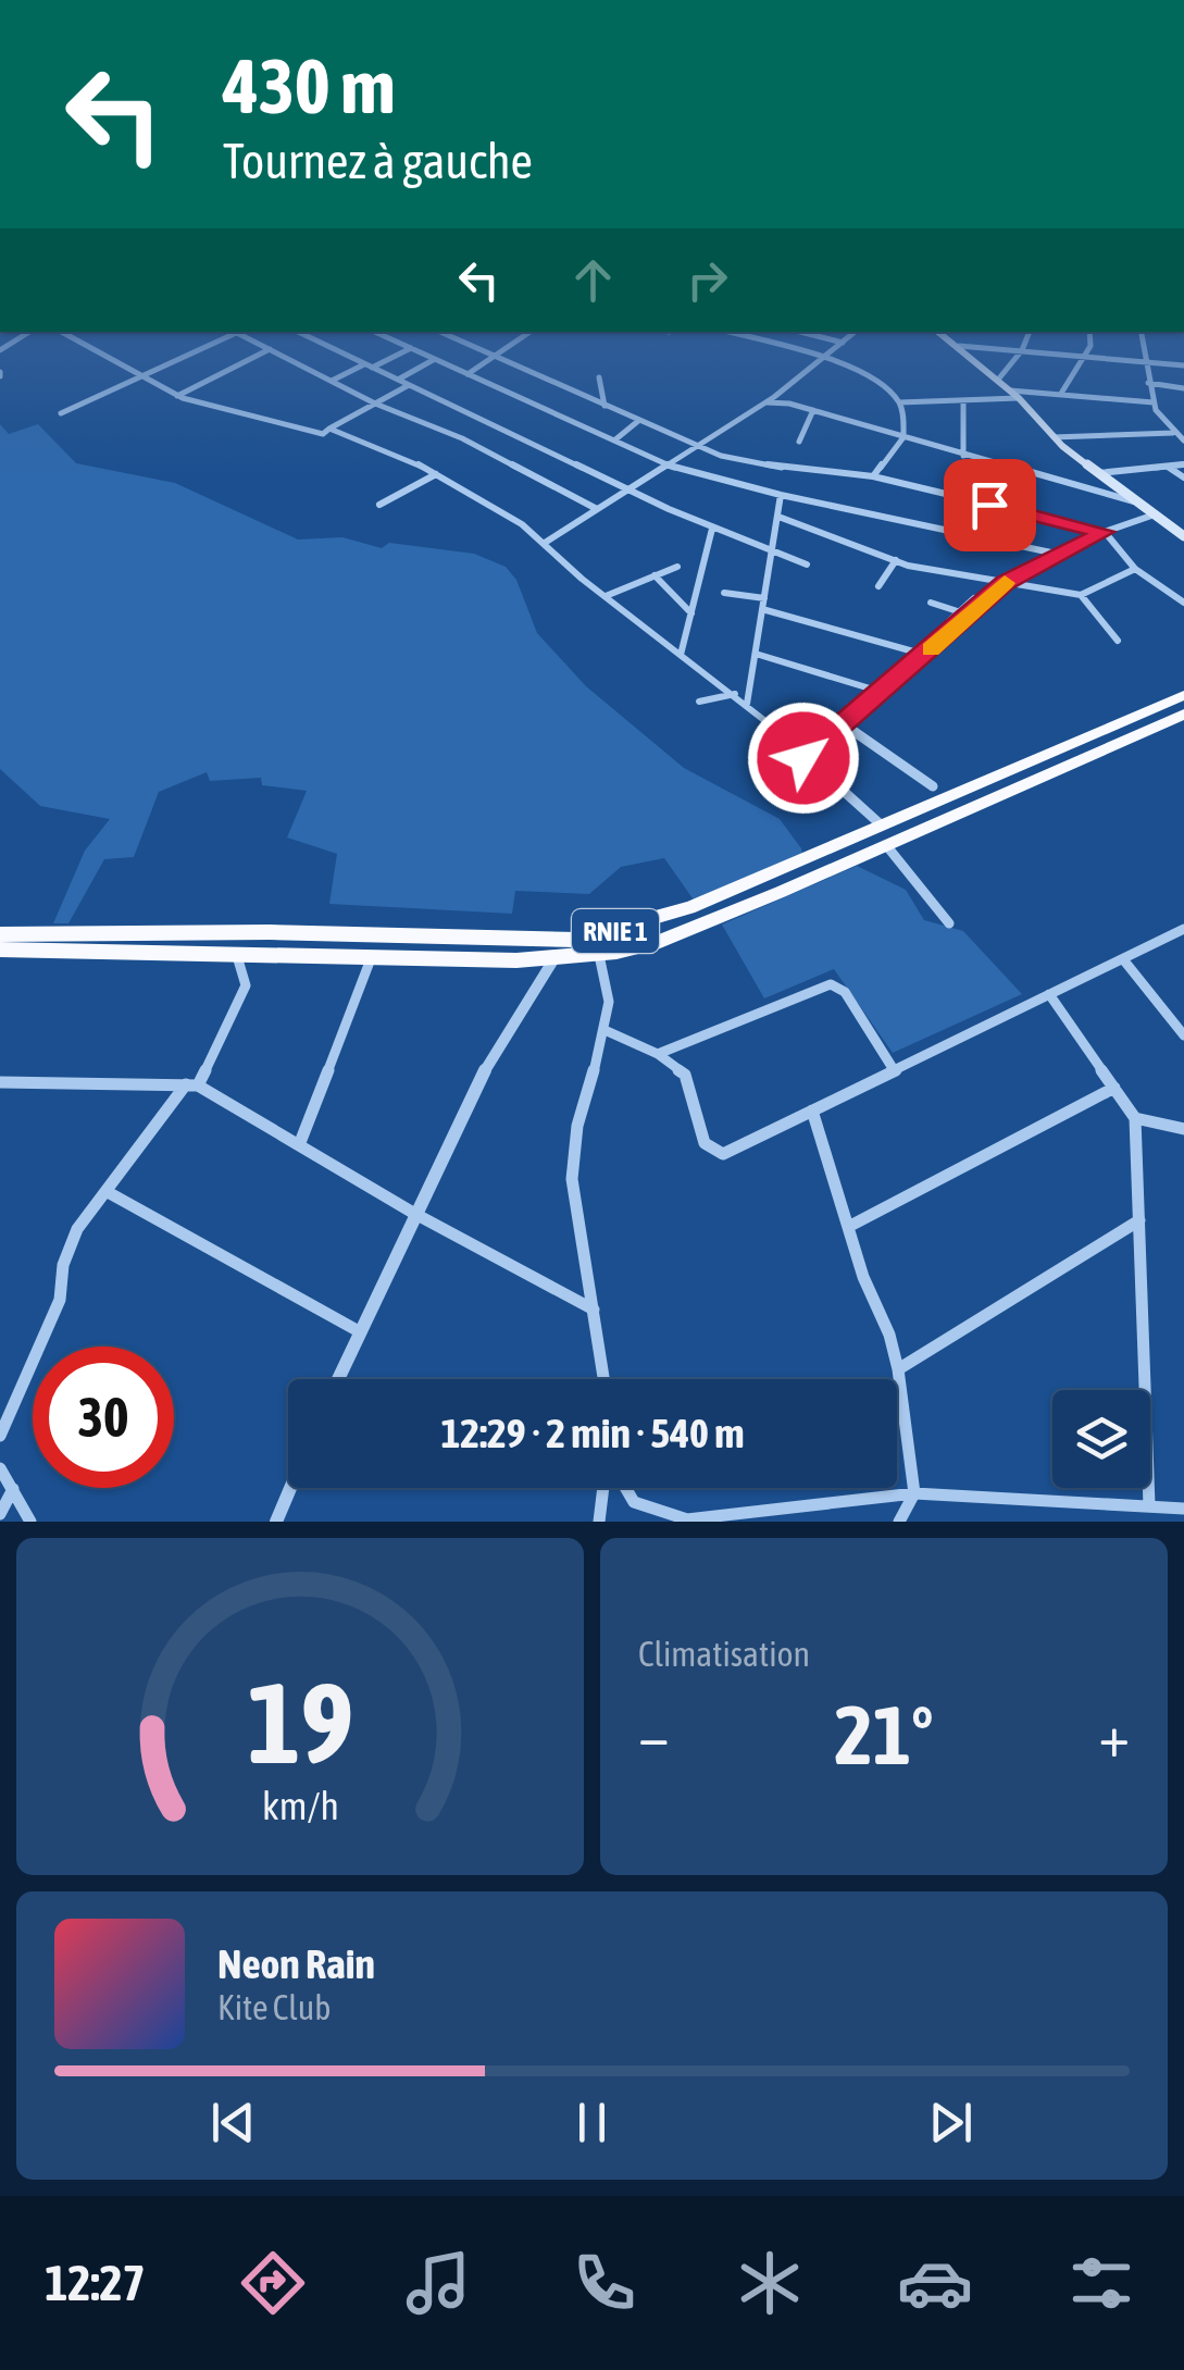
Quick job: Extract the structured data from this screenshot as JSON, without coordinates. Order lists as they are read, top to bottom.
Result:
{
  "streets": {
    "highway": ["RNIE 1"]
  },
  "page": {
    "turn": ["430 m", "Tournez à gauche"],
    "limit": "30",
    "trip": "12:29 · 2 min · 540 m",
    "tile": "Climatisation",
    "heat": ["−", "21°", "+"],
    "song": ["Neon Rain", "Kite Club"],
    "tabs": "12:27",
    "gauge": ["19", "km/h"]
  }
}
